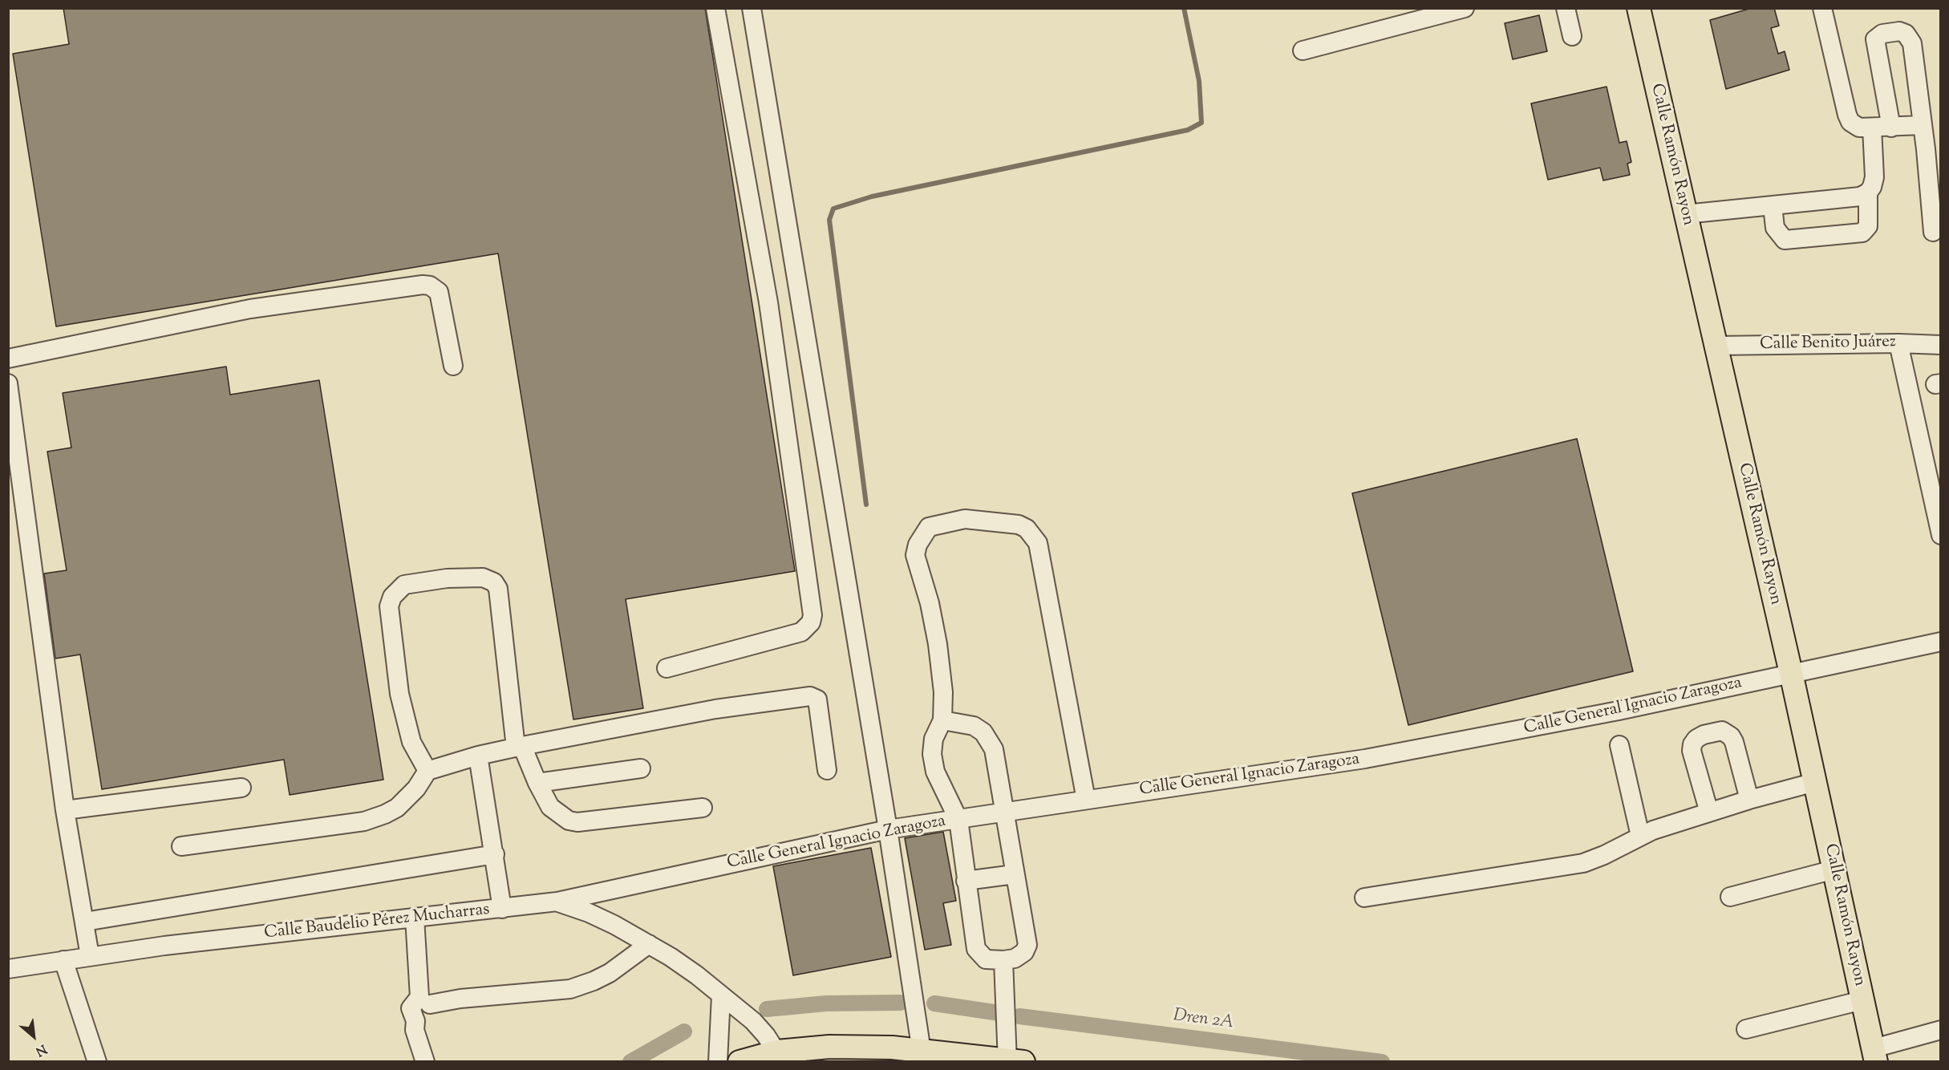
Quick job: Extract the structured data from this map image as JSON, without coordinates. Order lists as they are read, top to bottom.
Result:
{
  "streets": {
    "main road": ["Calle Ramón Rayon"],
    "street": ["Calle Benito Juárez", "Calle General Ignacio Zaragoza", "Calle Baudelio Pérez Mucharras"]
  },
  "crossings": [
    ["Calle Ramón Rayon", "Calle Benito Juárez"],
    ["Calle Ramón Rayon", "Calle General Ignacio Zaragoza"],
    ["Calle General Ignacio Zaragoza", "Calle Baudelio Pérez Mucharras"]
  ],
  "water": ["Dren 2A"],
  "north": "bottom right"
}
